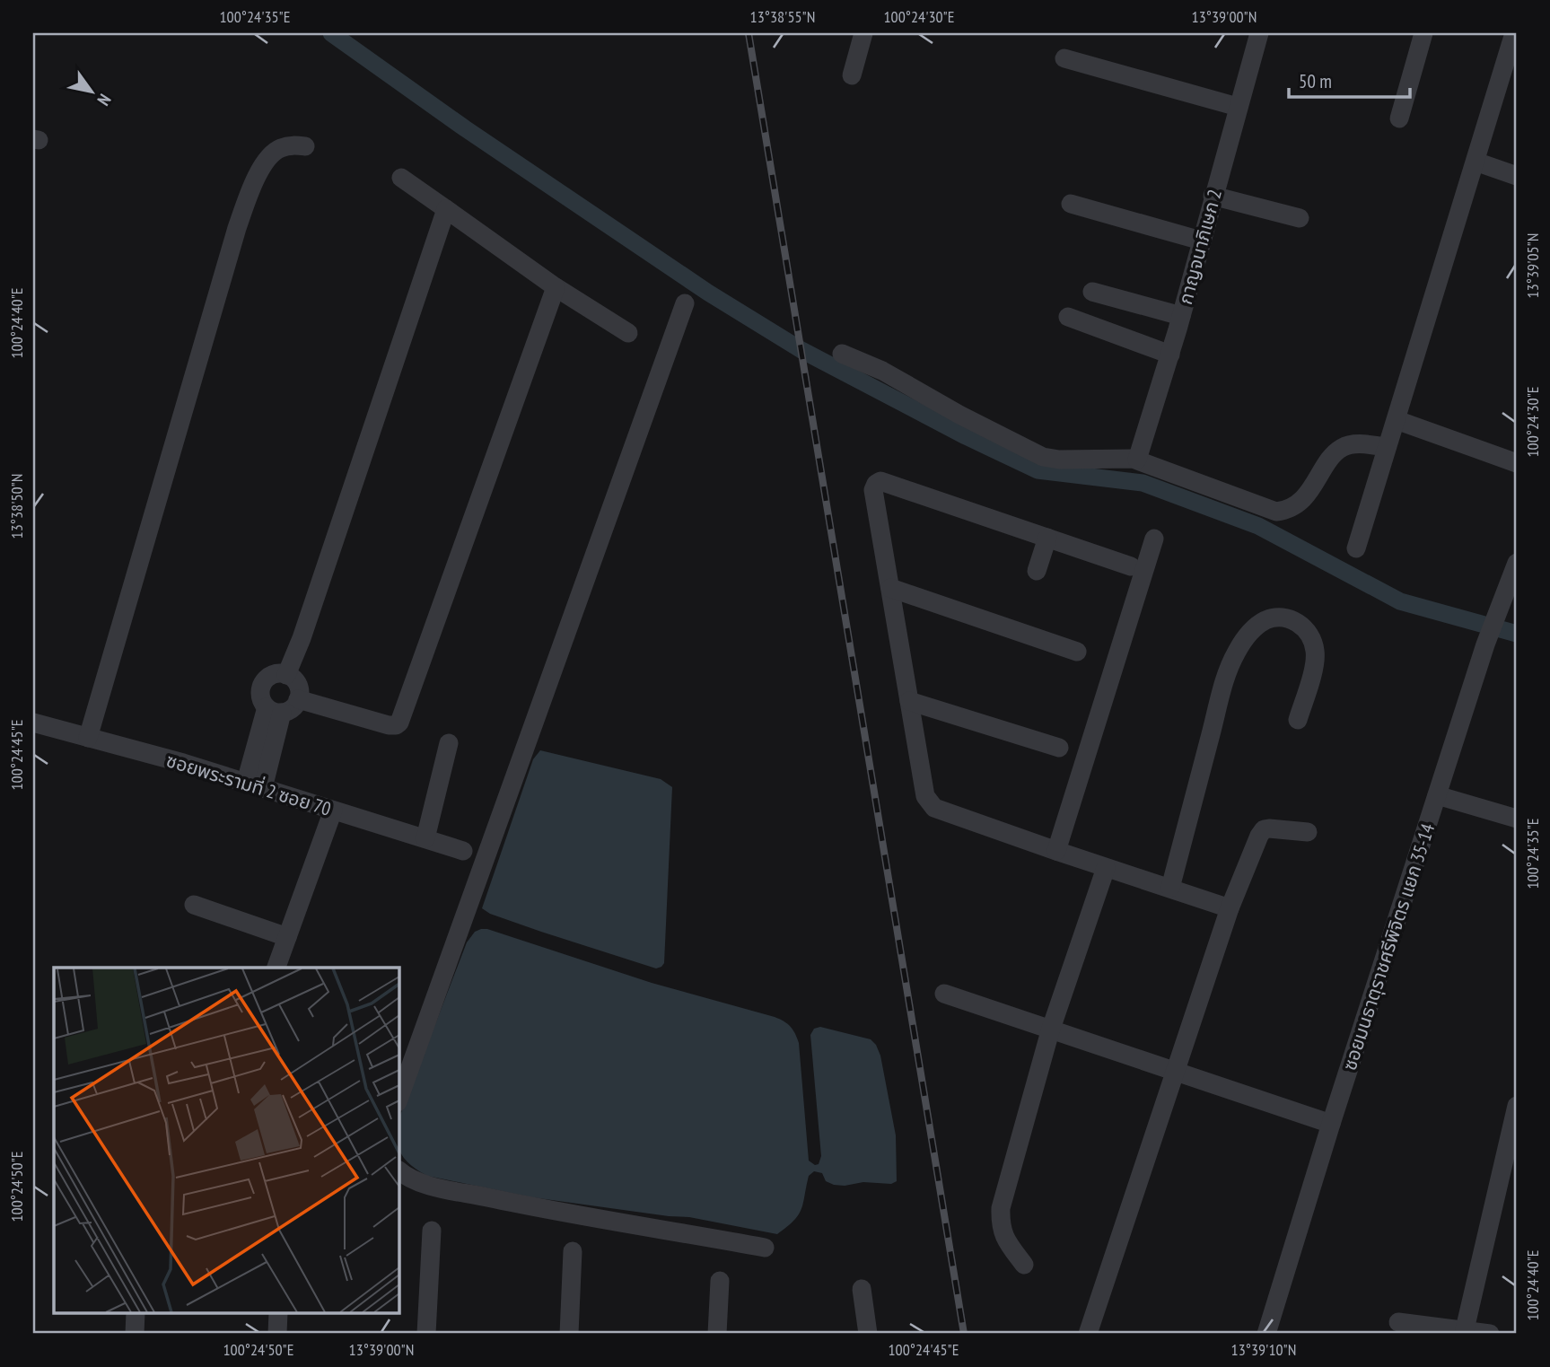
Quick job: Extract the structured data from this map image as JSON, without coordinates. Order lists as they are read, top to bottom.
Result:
{
  "streets": {
    "street": ["กาญจนาภิเษก 2", "ซอยพระรามที่ 2 ซอย 70", "ซอยมนธาตุราชศรีพิจิตร แยก 35-14"]
  },
  "scale_bar": "50 m",
  "north": "bottom right",
  "coordinates": [
    "100°24'35\"E",
    "13°38'55\"N",
    "100°24'30\"E",
    "13°39'00\"N",
    "13°39'05\"N",
    "100°24'40\"E",
    "13°38'50\"N",
    "100°24'45\"E",
    "100°24'50\"E",
    "13°39'10\"N"
  ]
}
